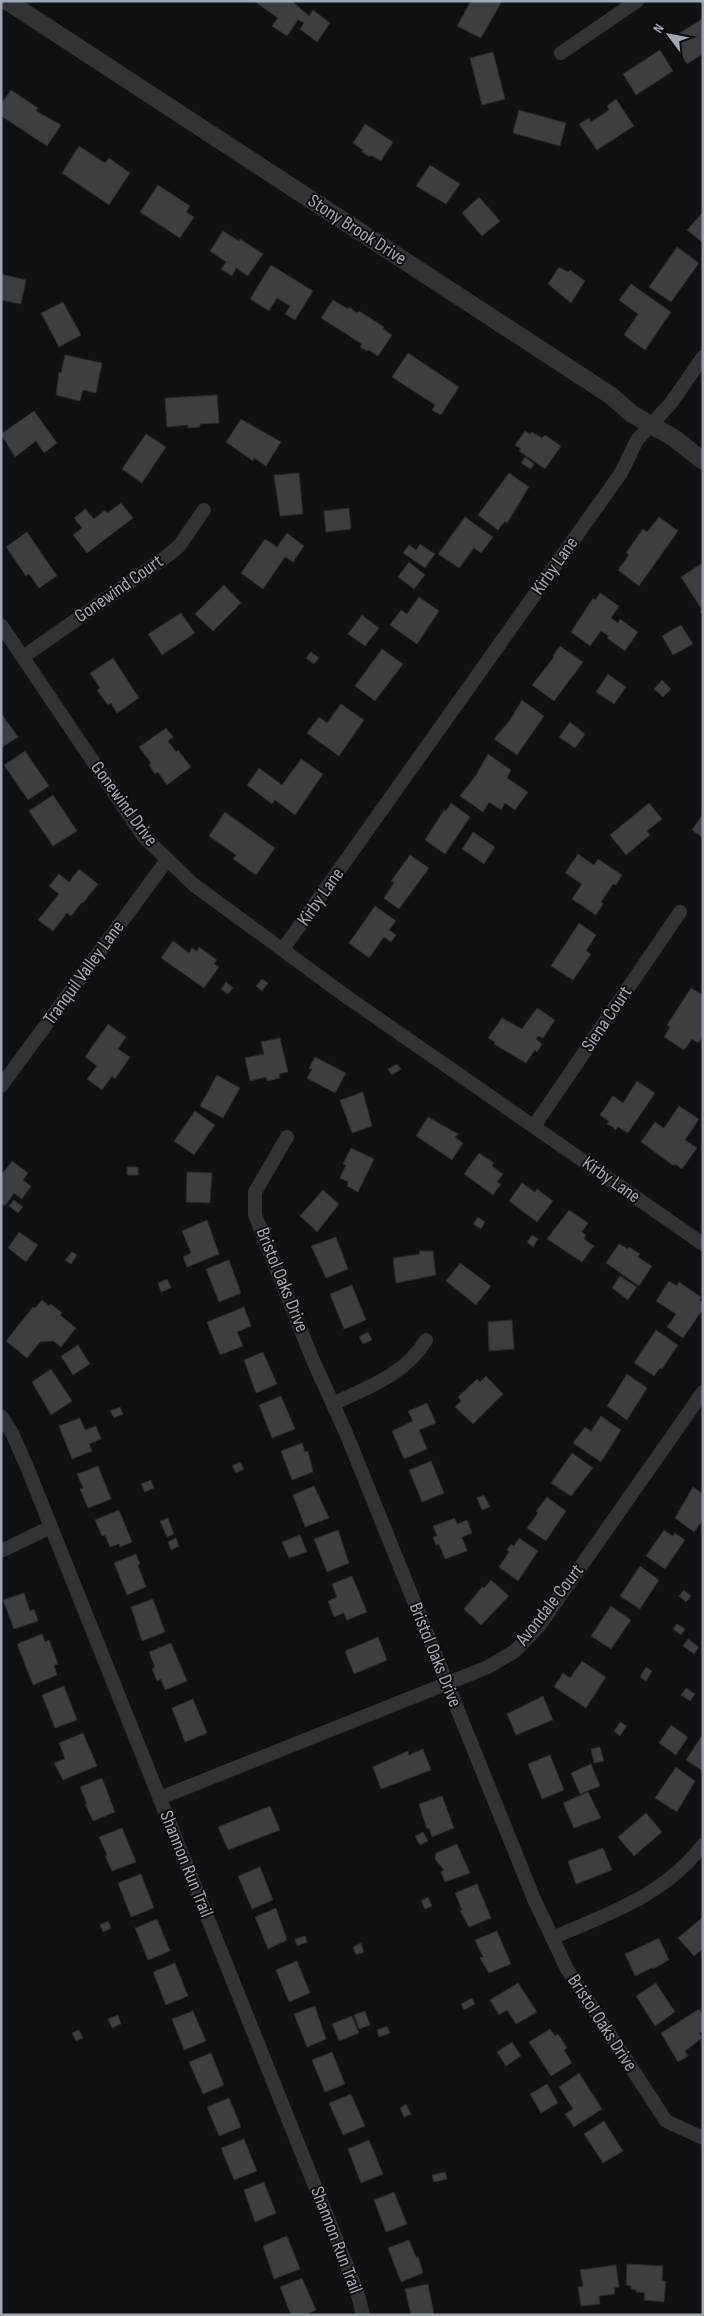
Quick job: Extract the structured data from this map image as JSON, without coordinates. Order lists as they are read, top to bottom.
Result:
{
  "streets": {
    "street": [
      "Stony Brook Drive",
      "Kirby Lane",
      "Gonewind Court",
      "Gonewind Drive",
      "Tranquil Valley Lane",
      "Siena Court",
      "Bristol Oaks Drive",
      "Avondale Court",
      "Shannon Run Trail"
    ]
  },
  "crossings": [
    ["Stony Brook Drive", "Kirby Lane"],
    ["Kirby Lane", "Gonewind Drive"],
    ["Kirby Lane", "Siena Court"],
    ["Gonewind Court", "Gonewind Drive"],
    ["Gonewind Drive", "Tranquil Valley Lane"],
    ["Bristol Oaks Drive", "Avondale Court"],
    ["Avondale Court", "Shannon Run Trail"]
  ],
  "north": "top left"
}
